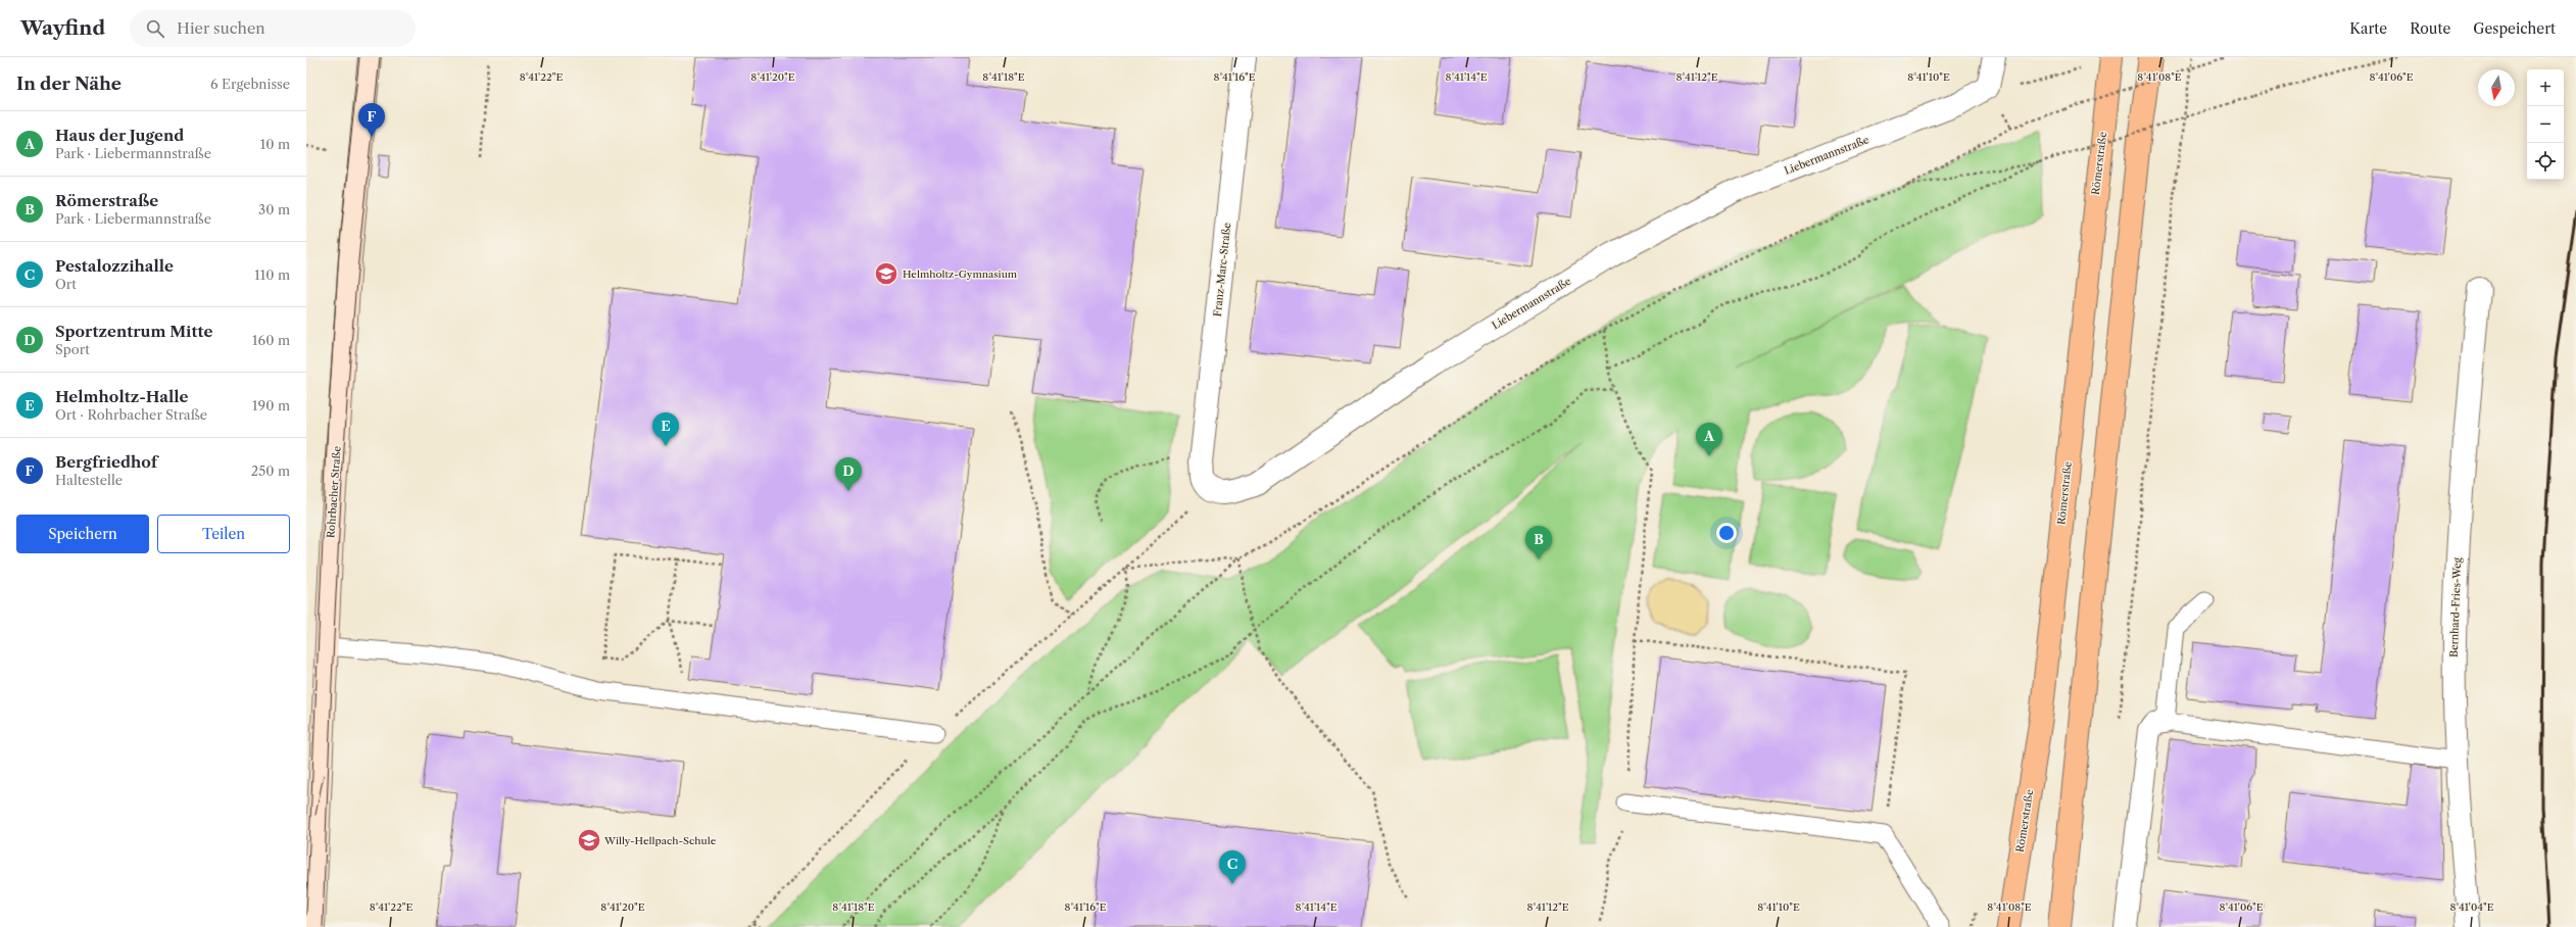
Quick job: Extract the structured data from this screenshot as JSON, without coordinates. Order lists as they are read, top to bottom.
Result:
{
  "streets": {
    "main road": ["Römerstraße", "Rohrbacher Straße"],
    "street": ["Liebermannstraße", "Franz-Marc-Straße", "Bernhard-Fries-Weg"]
  },
  "crossings": [
    ["Liebermannstraße", "Franz-Marc-Straße"]
  ],
  "places": {
    "school or university": ["Helmholtz-Gymnasium", "Willy-Hellpach-Schule"]
  },
  "north": "bottom",
  "page": {
    "header": "Wayfind",
    "search": "Hier suchen",
    "nav": ["Karte", "Route", "Gespeichert"],
    "heading": ["In der Nähe", "6 Ergebnisse"],
    "map_buttons": ["+", "−"],
    "pins": [
      "F",
      "E",
      "A",
      "D",
      "B",
      "C"
    ],
    "list": [
      {
        "mark": "A",
        "name": "Haus der Jugend",
        "note": "Park · Liebermannstraße",
        "value": "10 m"
      },
      {
        "mark": "B",
        "name": "Römerstraße",
        "note": "Park · Liebermannstraße",
        "value": "30 m"
      },
      {
        "mark": "C",
        "name": "Pestalozzihalle",
        "note": "Ort",
        "value": "110 m"
      },
      {
        "mark": "D",
        "name": "Sportzentrum Mitte",
        "note": "Sport",
        "value": "160 m"
      },
      {
        "mark": "E",
        "name": "Helmholtz-Halle",
        "note": "Ort · Rohrbacher Straße",
        "value": "190 m"
      },
      {
        "mark": "F",
        "name": "Bergfriedhof",
        "note": "Haltestelle",
        "value": "250 m"
      }
    ],
    "buttons": ["Speichern", "Teilen"]
  },
  "coordinates": [
    "8°41'22\"E",
    "8°41'20\"E",
    "8°41'18\"E",
    "8°41'16\"E",
    "8°41'14\"E",
    "8°41'12\"E",
    "8°41'10\"E",
    "8°41'06\"E",
    "8°41'08\"E",
    "8°41'04\"E"
  ]
}
